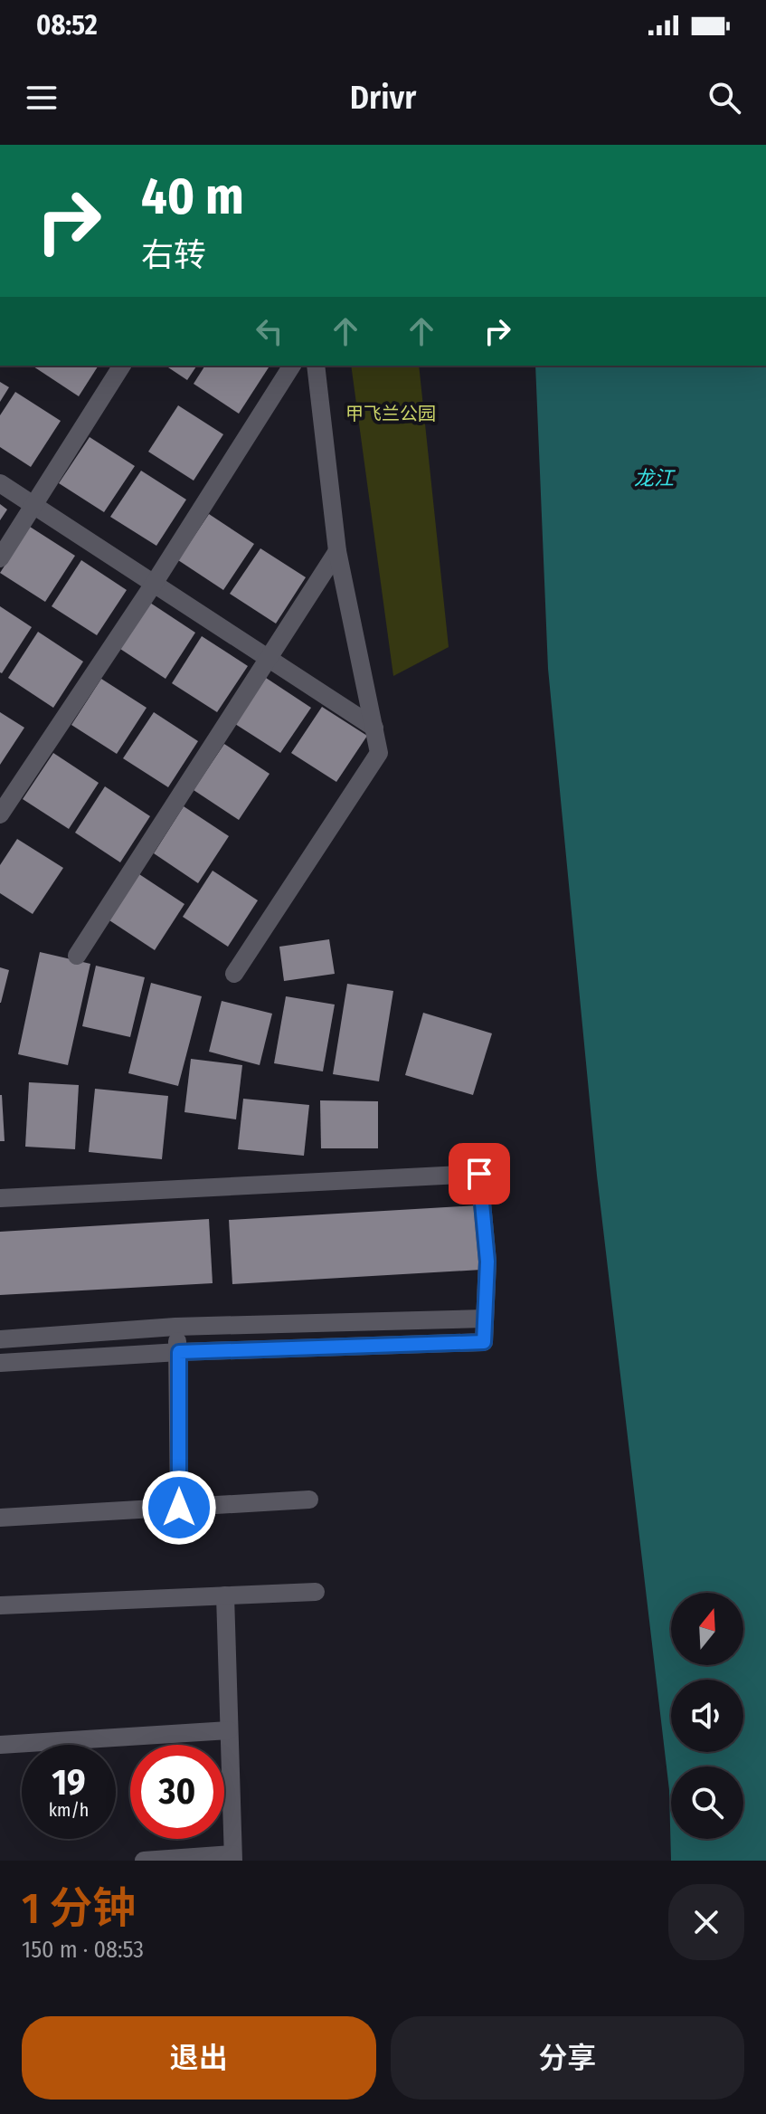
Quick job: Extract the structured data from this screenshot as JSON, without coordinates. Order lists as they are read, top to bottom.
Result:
{
  "water": ["龙江"],
  "parks": ["甲飞兰公园"],
  "north": "top",
  "page": {
    "status": "08:52",
    "header": "Drivr",
    "turn": ["40 m", "右转"],
    "speed": "19 km/h",
    "limit": "30",
    "heading": ["1 分钟", "150 m · 08:53"],
    "buttons": ["退出", "分享"]
  }
}
